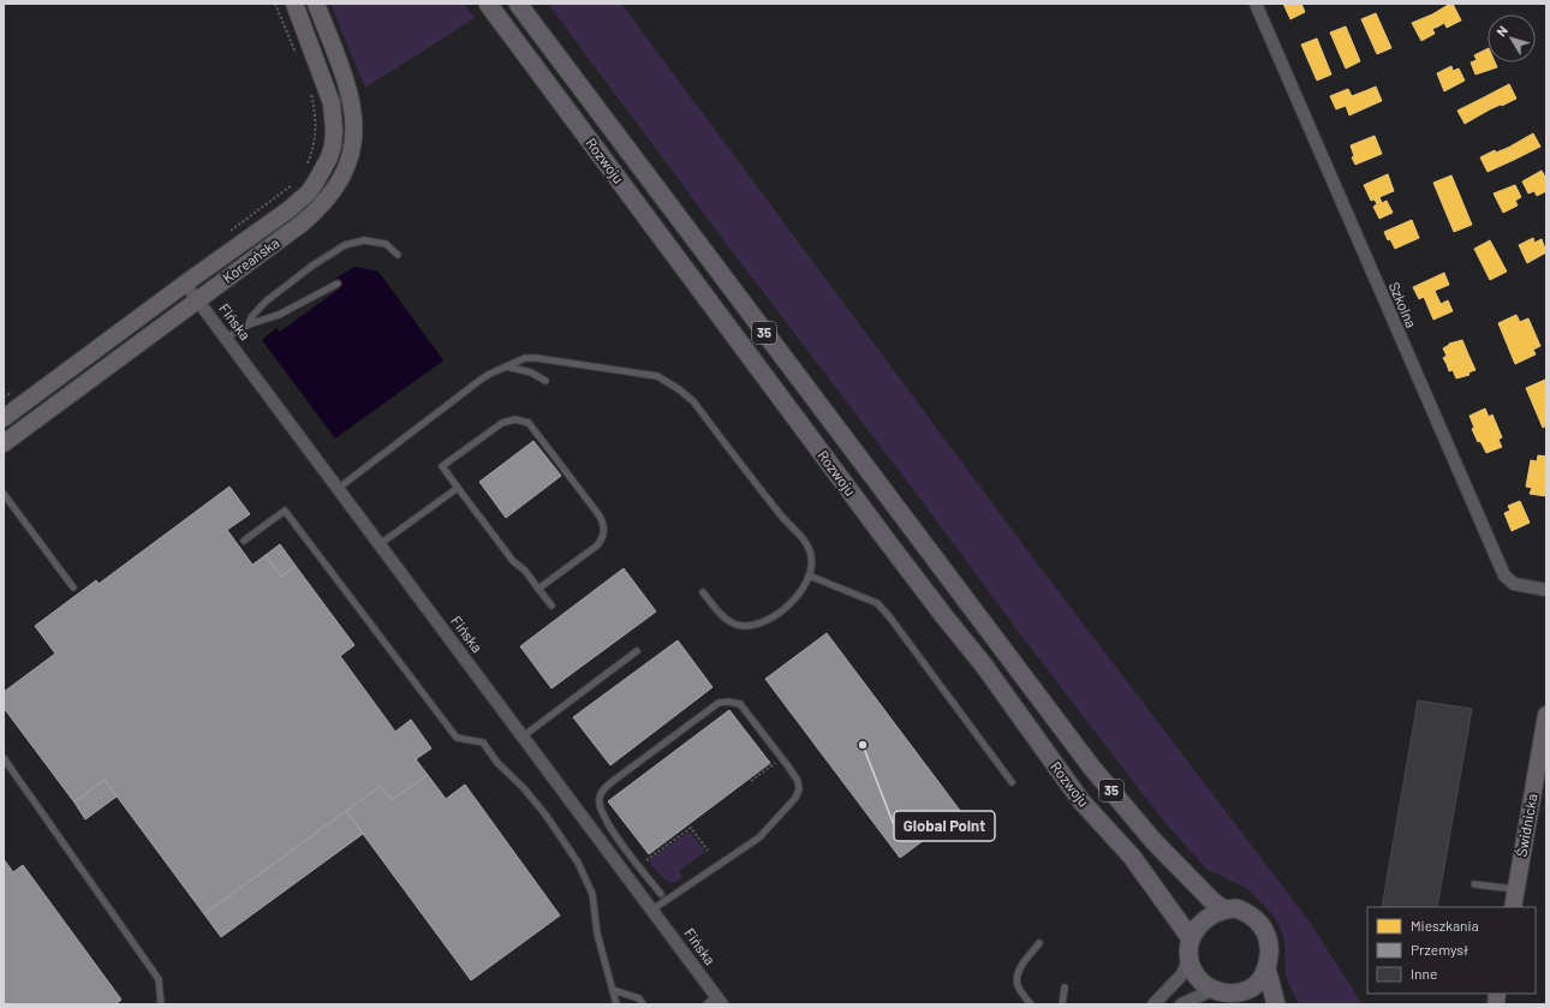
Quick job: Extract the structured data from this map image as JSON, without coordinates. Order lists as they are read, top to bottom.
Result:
{
  "streets": {
    "main road": ["Rozwoju", "35"],
    "street": [
      "Koreańska",
      "Szkolna",
      "Fińska",
      "Świdnicka"
    ]
  },
  "crossings": [
    ["Rozwoju", "35"],
    ["Koreańska", "Fińska"]
  ],
  "places": ["Global Point"],
  "legend": ["Mieszkania", "Przemysł", "Inne"],
  "north": "top left"
}
